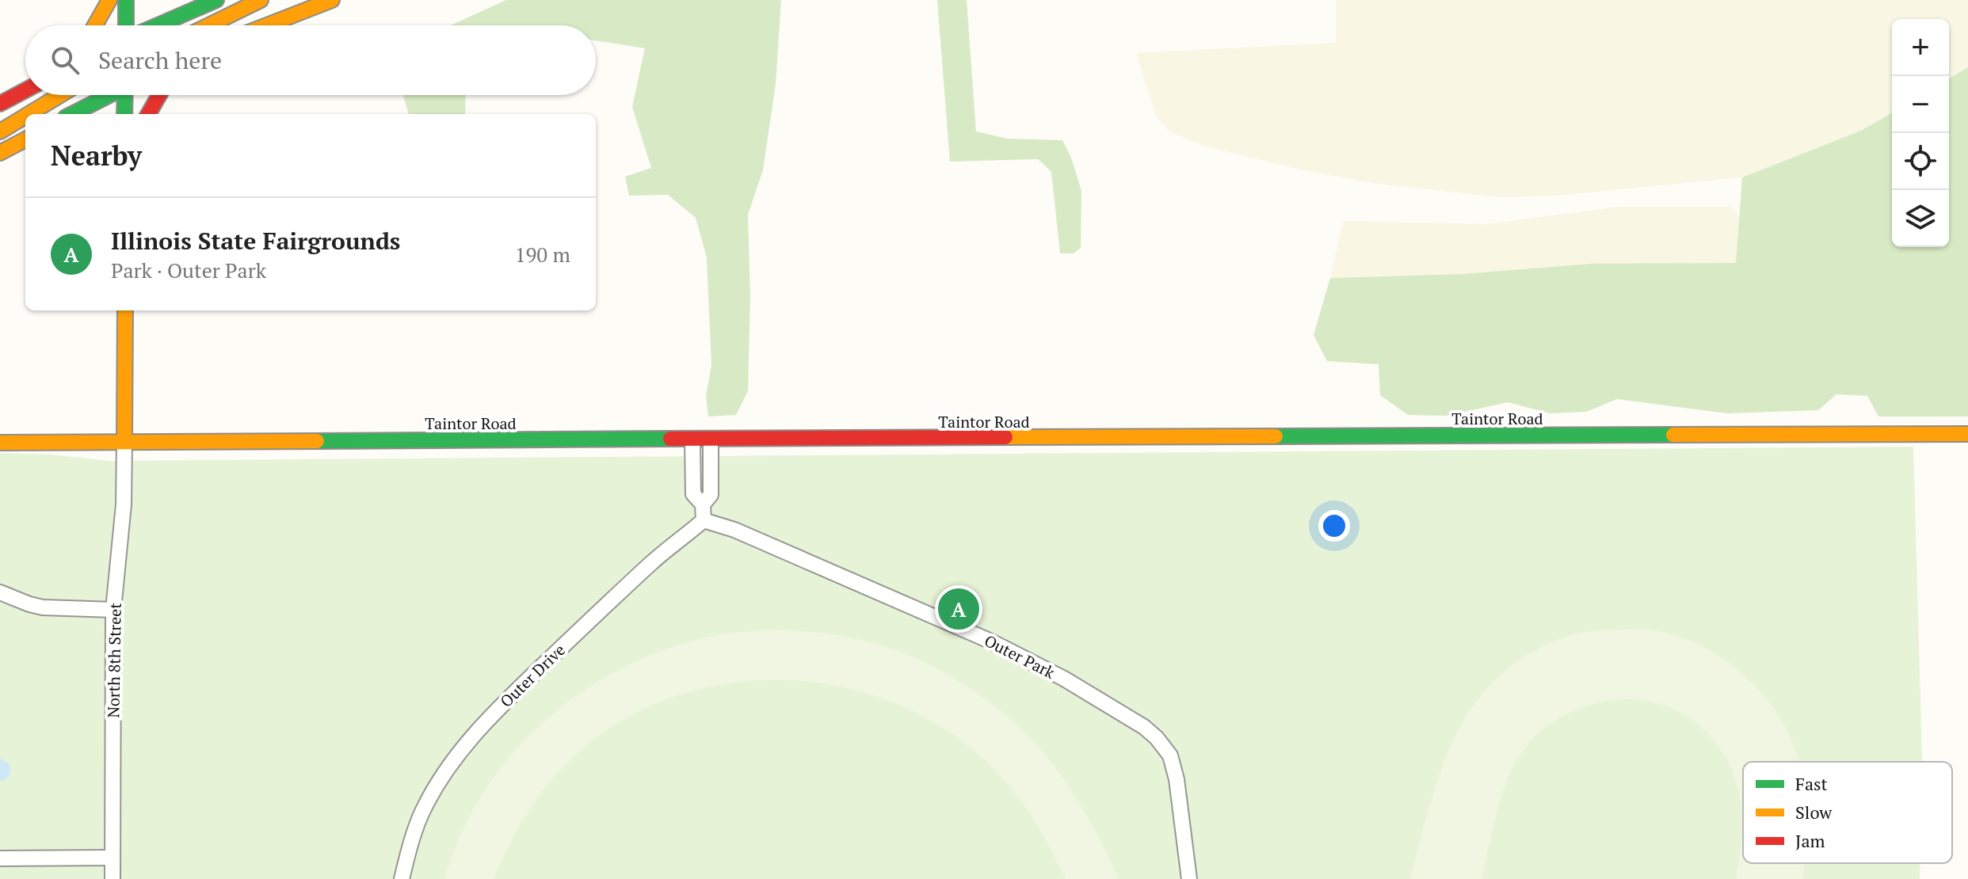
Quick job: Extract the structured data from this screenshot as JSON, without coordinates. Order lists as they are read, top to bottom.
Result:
{
  "streets": {
    "main road": ["Taintor Road"],
    "street": ["Outer Park", "North 8th Street", "Outer Drive"]
  },
  "crossings": [
    ["Taintor Road", "North 8th Street"],
    ["Outer Park", "Outer Drive"]
  ],
  "legend": ["Fast", "Slow", "Jam"],
  "page": {
    "map_buttons": ["+", "−"],
    "search": "Search here",
    "heading": "Nearby",
    "list": [
      {
        "mark": "A",
        "name": "Illinois State Fairgrounds",
        "note": "Park · Outer Park",
        "value": "190 m"
      }
    ],
    "pins": "A"
  }
}
